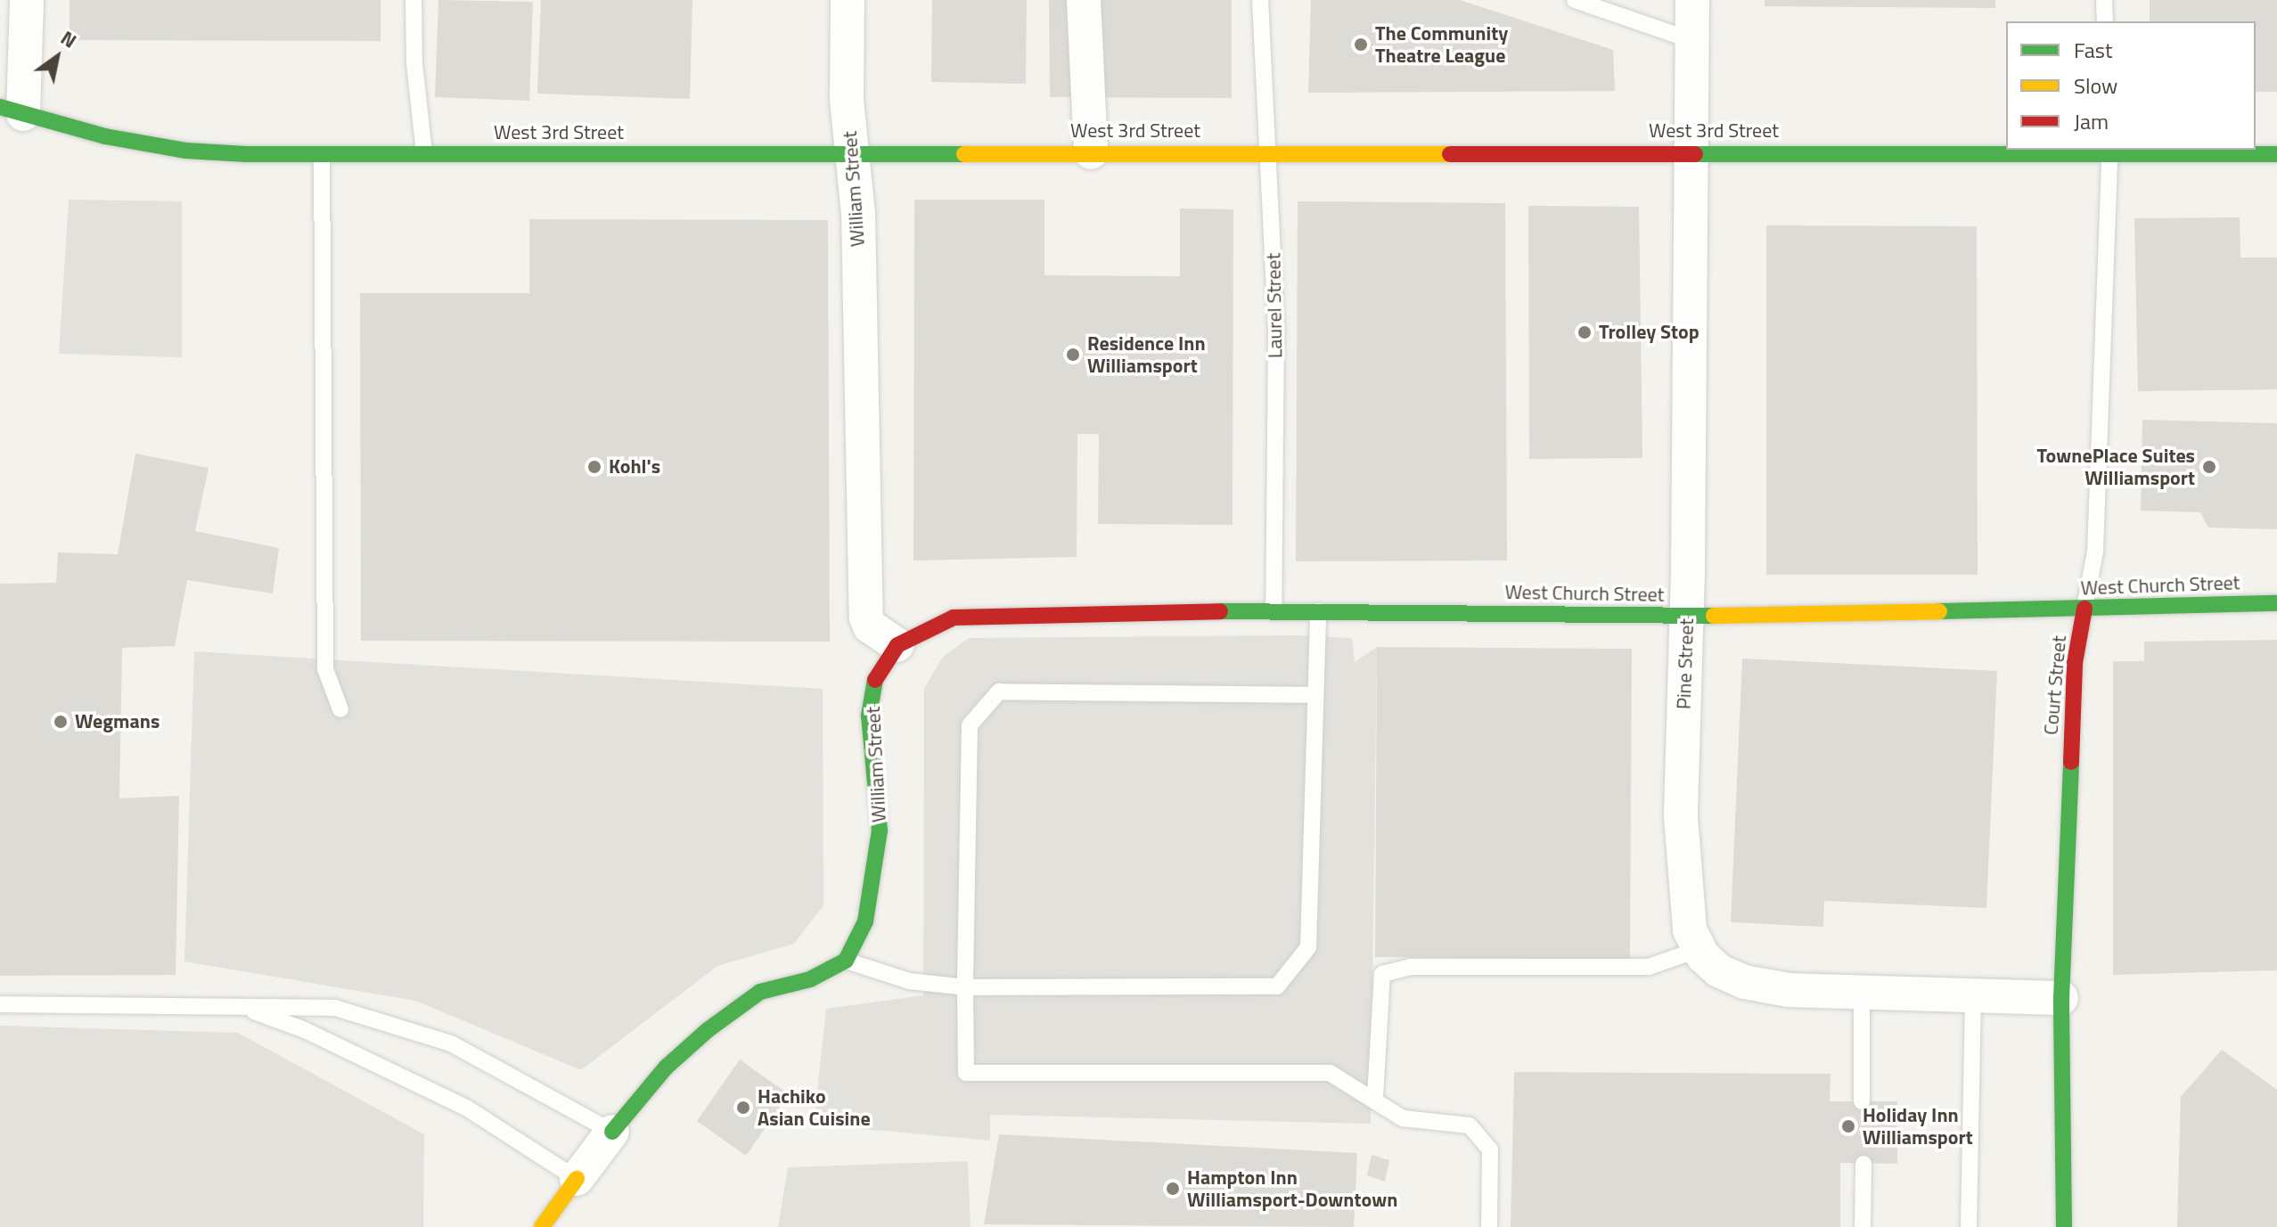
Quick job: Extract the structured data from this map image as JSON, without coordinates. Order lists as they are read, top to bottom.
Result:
{
  "streets": {
    "street": [
      "West 3rd Street",
      "William Street",
      "West Church Street",
      "Pine Street",
      "Court Street"
    ],
    "lane": ["Laurel Street"]
  },
  "crossings": [
    ["West 3rd Street", "William Street"],
    ["West 3rd Street", "Laurel Street"],
    ["West 3rd Street", "Pine Street"],
    ["West 3rd Street", "Court Street"],
    ["William Street", "West Church Street"],
    ["Laurel Street", "West Church Street"],
    ["West Church Street", "Pine Street"],
    ["West Church Street", "Court Street"],
    ["Pine Street", "Court Street"]
  ],
  "places": [
    "The Community Theatre League",
    "Trolley Stop",
    "Residence Inn Williamsport",
    "Kohl's",
    "TownePlace Suites Williamsport",
    "Wegmans",
    "Hachiko Asian Cuisine",
    "Holiday Inn Williamsport",
    "Hampton Inn Williamsport-Downtown"
  ],
  "legend": ["Fast", "Slow", "Jam"],
  "north": "top right"
}
